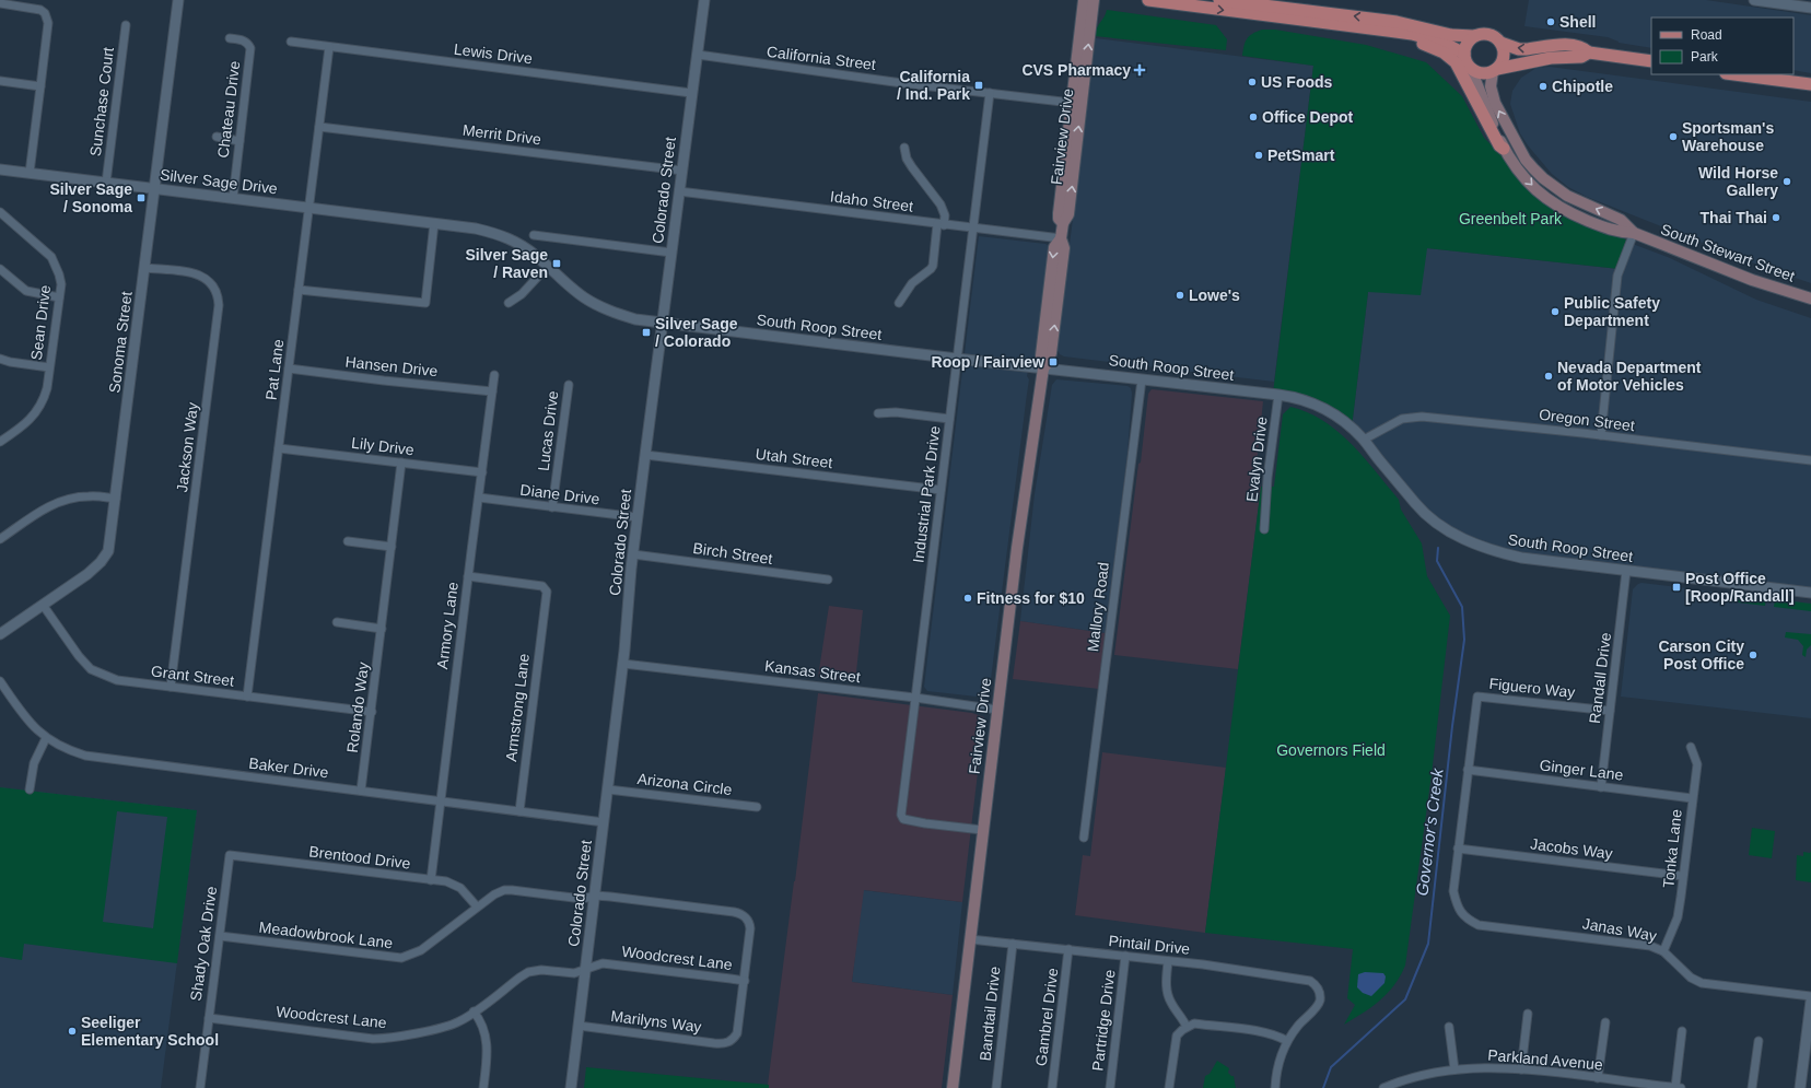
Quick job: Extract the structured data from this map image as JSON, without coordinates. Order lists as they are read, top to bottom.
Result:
{
  "streets": {
    "main road": ["Fairview Drive", "South Stewart Street"],
    "street": [
      "Lewis Drive",
      "California Street",
      "Sunchase Court",
      "Chateau Drive",
      "Merrit Drive",
      "Silver Sage Drive",
      "Colorado Street",
      "Idaho Street",
      "Sean Drive",
      "South Roop Street",
      "Sonoma Street",
      "Hansen Drive",
      "Pat Lane",
      "Oregon Street",
      "Lucas Drive",
      "Lily Drive",
      "Jackson Way",
      "Utah Street",
      "Evalyn Drive",
      "Diane Drive",
      "Industrial Park Drive",
      "Birch Street",
      "Mallory Road",
      "Armory Lane",
      "Kansas Street",
      "Grant Street",
      "Randall Drive",
      "Figuero Way",
      "Rolando Way",
      "Armstrong Lane",
      "Baker Drive",
      "Ginger Lane",
      "Arizona Circle",
      "Jacobs Way",
      "Tonka Lane",
      "Brentood Drive",
      "Janas Way",
      "Meadowbrook Lane",
      "Shady Oak Drive",
      "Pintail Drive",
      "Woodcrest Lane",
      "Bandtail Drive",
      "Gambrel Drive",
      "Partridge Drive",
      "Marilyns Way",
      "Parkland Avenue"
    ]
  },
  "crossings": [
    ["Lewis Drive", "Colorado Street"],
    ["Lewis Drive", "Pat Lane"],
    ["California Street", "Fairview Drive"],
    ["California Street", "Colorado Street"],
    ["California Street", "Industrial Park Drive"],
    ["Sunchase Court", "Silver Sage Drive"],
    ["Chateau Drive", "Silver Sage Drive"],
    ["Merrit Drive", "Colorado Street"],
    ["Merrit Drive", "Pat Lane"],
    ["Fairview Drive", "Idaho Street"],
    ["Fairview Drive", "South Roop Street"],
    ["Fairview Drive", "Industrial Park Drive"],
    ["Fairview Drive", "Kansas Street"],
    ["Fairview Drive", "Pintail Drive"],
    ["Silver Sage Drive", "South Roop Street"],
    ["Silver Sage Drive", "Sonoma Street"],
    ["Silver Sage Drive", "Pat Lane"],
    ["Colorado Street", "Idaho Street"],
    ["Colorado Street", "South Roop Street"],
    ["Colorado Street", "Utah Street"],
    ["Colorado Street", "Diane Drive"],
    ["Colorado Street", "Birch Street"],
    ["Colorado Street", "Kansas Street"],
    ["Colorado Street", "Baker Drive"],
    ["Colorado Street", "Arizona Circle"],
    ["Colorado Street", "Meadowbrook Lane"],
    ["Colorado Street", "Woodcrest Lane"],
    ["Colorado Street", "Marilyns Way"],
    ["Idaho Street", "Industrial Park Drive"],
    ["South Roop Street", "Oregon Street"],
    ["South Roop Street", "Evalyn Drive"],
    ["South Roop Street", "Industrial Park Drive"],
    ["South Roop Street", "Mallory Road"],
    ["South Roop Street", "Randall Drive"],
    ["Sonoma Street", "Jackson Way"],
    ["Sonoma Street", "Grant Street"],
    ["Hansen Drive", "Pat Lane"],
    ["Hansen Drive", "Armory Lane"],
    ["Pat Lane", "Lily Drive"],
    ["Pat Lane", "Grant Street"],
    ["Lucas Drive", "Diane Drive"],
    ["Lily Drive", "Armory Lane"],
    ["Lily Drive", "Rolando Way"],
    ["Jackson Way", "Grant Street"],
    ["Utah Street", "Industrial Park Drive"],
    ["Diane Drive", "Armory Lane"],
    ["Industrial Park Drive", "Kansas Street"],
    ["Armory Lane", "Armstrong Lane"],
    ["Armory Lane", "Baker Drive"],
    ["Armory Lane", "Brentood Drive"],
    ["Grant Street", "Rolando Way"],
    ["Randall Drive", "Figuero Way"],
    ["Randall Drive", "Ginger Lane"],
    ["Figuero Way", "Ginger Lane"],
    ["Rolando Way", "Baker Drive"],
    ["Armstrong Lane", "Baker Drive"],
    ["Ginger Lane", "Tonka Lane"],
    ["Jacobs Way", "Tonka Lane"],
    ["Jacobs Way", "Janas Way"],
    ["Tonka Lane", "Janas Way"],
    ["Brentood Drive", "Meadowbrook Lane"],
    ["Brentood Drive", "Shady Oak Drive"],
    ["Meadowbrook Lane", "Shady Oak Drive"],
    ["Meadowbrook Lane", "Woodcrest Lane"],
    ["Meadowbrook Lane", "Marilyns Way"],
    ["Shady Oak Drive", "Woodcrest Lane"],
    ["Pintail Drive", "Bandtail Drive"],
    ["Pintail Drive", "Gambrel Drive"],
    ["Pintail Drive", "Partridge Drive"],
    ["Woodcrest Lane", "Marilyns Way"]
  ],
  "water": ["Governor's Creek"],
  "parks": ["Greenbelt Park", "Governors Field"],
  "places": {
    "other": [
      "Shell",
      "US Foods",
      "Chipotle",
      "Office Depot",
      "Sportsman's Warehouse",
      "PetSmart",
      "Wild Horse Gallery",
      "Thai Thai",
      "Lowe's",
      "Public Safety Department",
      "Nevada Department of Motor Vehicles",
      "Fitness for $10",
      "Carson City Post Office",
      "Seeliger Elementary School"
    ],
    "health": ["CVS Pharmacy"],
    "transit": [
      "California / Ind. Park",
      "Silver Sage / Sonoma",
      "Silver Sage / Raven",
      "Silver Sage / Colorado",
      "Roop / Fairview",
      "Post Office [Roop/Randall]"
    ]
  },
  "legend": ["Road", "Park"]
}
